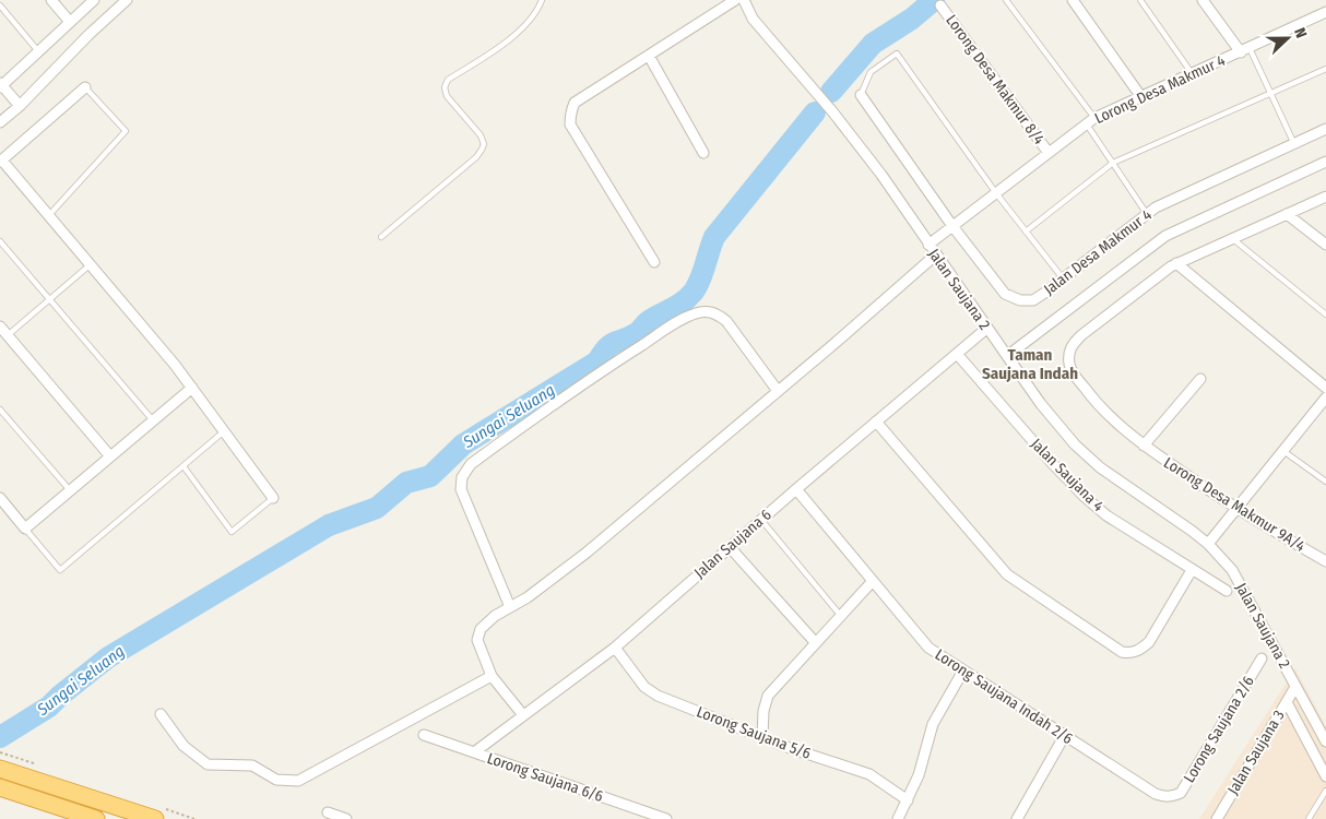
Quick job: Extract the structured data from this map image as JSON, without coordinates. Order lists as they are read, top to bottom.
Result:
{
  "streets": {
    "street": [
      "Lorong Desa Makmur 8/4",
      "Lorong Desa Makmur 4",
      "Jalan Desa Makmur 4",
      "Jalan Saujana 2",
      "Jalan Saujana 4",
      "Lorong Desa Makmur 9A/4",
      "Jalan Saujana 6",
      "Lorong Saujana Indah 2/6",
      "Lorong Saujana 2/6",
      "Lorong Saujana 5/6",
      "Jalan Saujana 3",
      "Lorong Saujana 6/6"
    ]
  },
  "crossings": [
    ["Lorong Desa Makmur 8/4", "Lorong Desa Makmur 4"],
    ["Lorong Desa Makmur 4", "Jalan Desa Makmur 4"],
    ["Lorong Desa Makmur 4", "Jalan Saujana 2"],
    ["Jalan Saujana 2", "Jalan Saujana 6"],
    ["Jalan Saujana 2", "Jalan Saujana 3"],
    ["Jalan Saujana 4", "Jalan Saujana 6"],
    ["Jalan Saujana 6", "Lorong Saujana Indah 2/6"],
    ["Jalan Saujana 6", "Lorong Saujana 5/6"],
    ["Jalan Saujana 6", "Lorong Saujana 6/6"],
    ["Lorong Saujana Indah 2/6", "Lorong Saujana 2/6"]
  ],
  "districts": ["Taman Saujana Indah"],
  "water": ["Sungai Seluang"],
  "north": "right"
}
